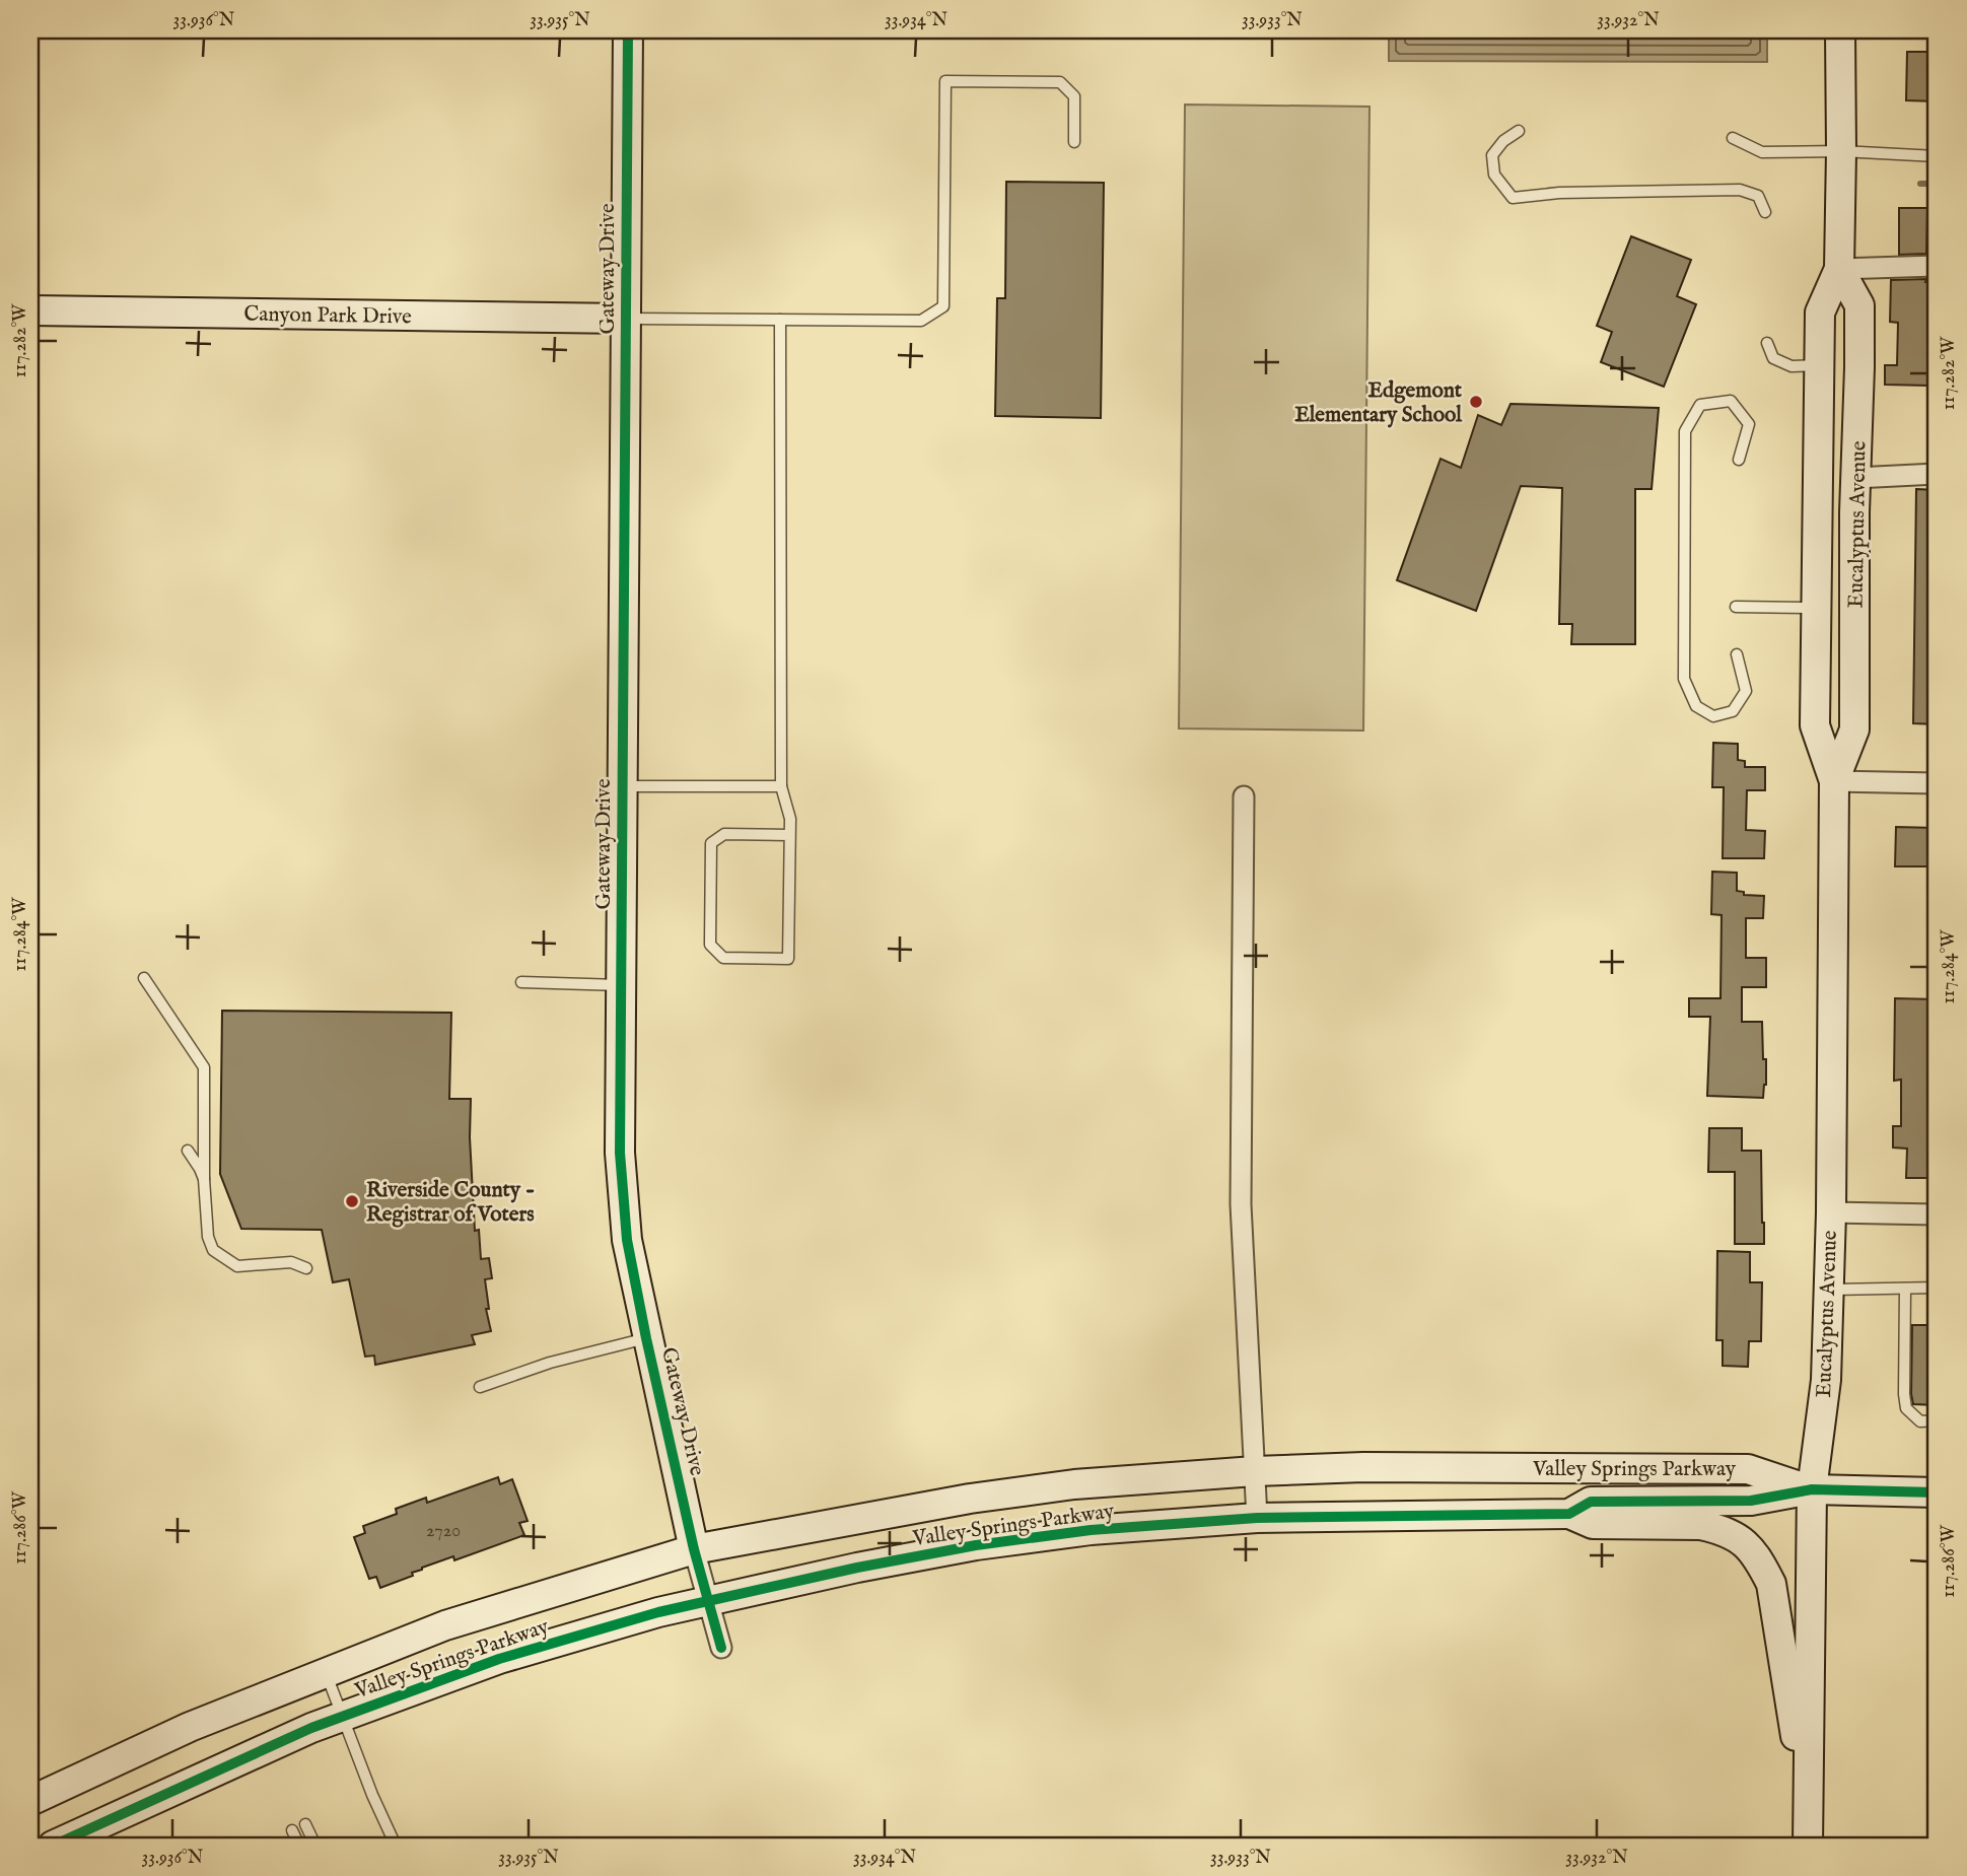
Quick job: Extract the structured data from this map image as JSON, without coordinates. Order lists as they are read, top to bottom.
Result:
{
  "streets": {
    "street": [
      "Gateway Drive",
      "Canyon Park Drive",
      "Eucalyptus Avenue",
      "Valley Springs Parkway"
    ]
  },
  "crossings": [
    ["Gateway Drive", "Canyon Park Drive"],
    ["Gateway Drive", "Valley Springs Parkway"],
    ["Eucalyptus Avenue", "Valley Springs Parkway"]
  ],
  "places": ["Edgemont Elementary School", "Riverside County - Registrar of Voters"],
  "house_numbers": ["2720"],
  "coordinates": [
    "33.936°N",
    "33.935°N",
    "33.934°N",
    "33.933°N",
    "33.932°N",
    "117.282°W",
    "117.284°W",
    "117.286°W"
  ]
}
